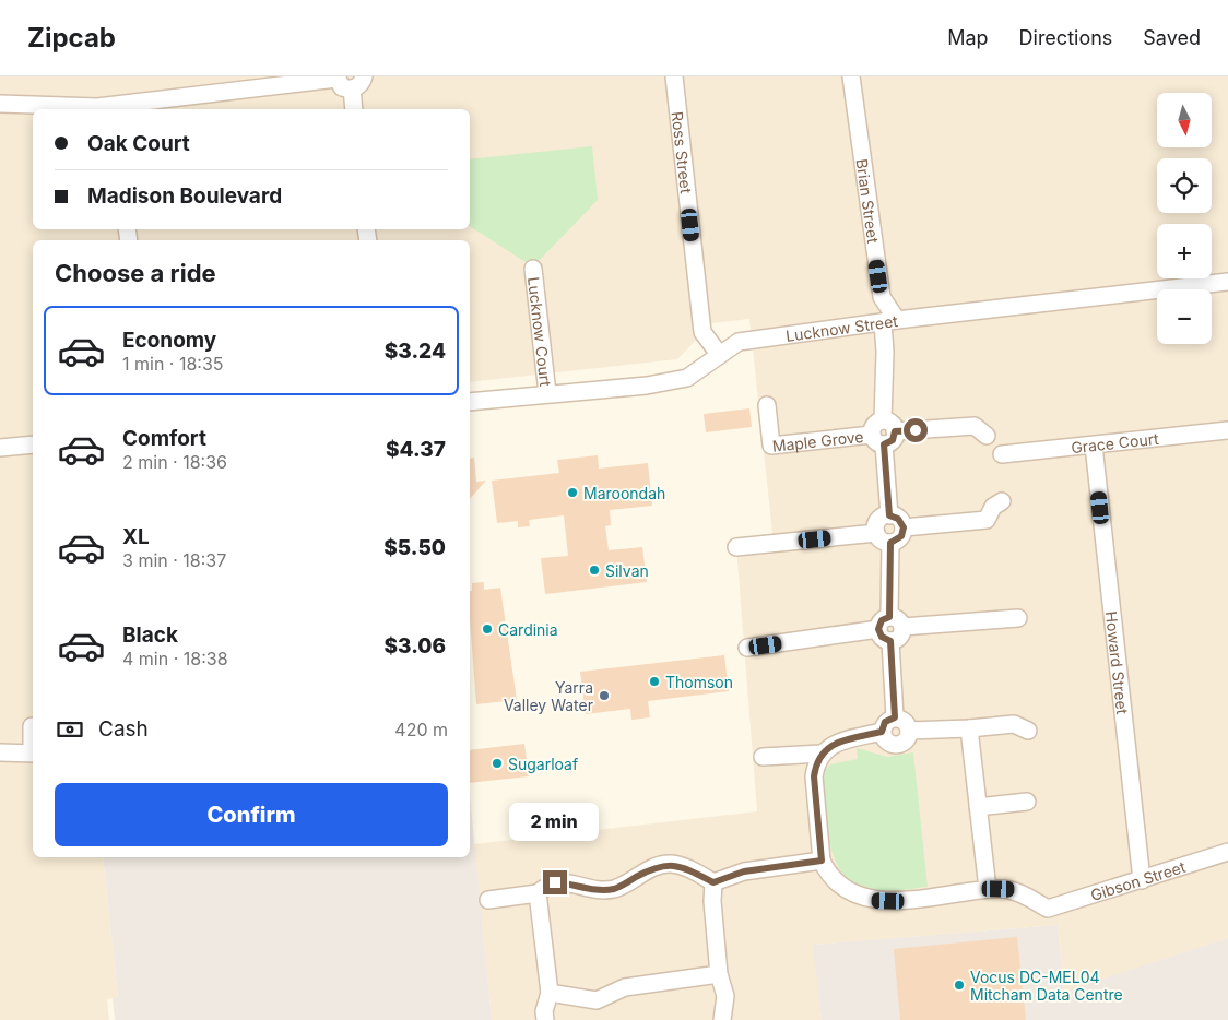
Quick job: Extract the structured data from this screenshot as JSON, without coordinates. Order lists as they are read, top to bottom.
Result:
{
  "streets": {
    "street": [
      "Ross Street",
      "Brian Street",
      "Lucknow Street",
      "Lucknow Court",
      "Maple Grove",
      "Grace Court",
      "Howard Street",
      "Gibson Street"
    ]
  },
  "crossings": [
    ["Ross Street", "Lucknow Street"],
    ["Brian Street", "Lucknow Street"],
    ["Lucknow Street", "Lucknow Court"],
    ["Grace Court", "Howard Street"],
    ["Howard Street", "Gibson Street"]
  ],
  "places": [
    "Maroondah",
    "Silvan",
    "Cardinia",
    "Thomson",
    "Yarra Valley Water",
    "Sugarloaf",
    "Vocus DC-MEL04 Mitcham Data Centre"
  ],
  "north": "bottom",
  "page": {
    "header": "Zipcab",
    "nav": ["Map", "Directions", "Saved"],
    "map_buttons": ["+", "−"],
    "banner": ["Oak Court", "Madison Boulevard"],
    "heading": "Choose a ride",
    "list": [
      {
        "name": "Economy",
        "note": "1 min · 18:35",
        "value": "$3.24"
      },
      {
        "name": "Comfort",
        "note": "2 min · 18:36",
        "value": "$4.37"
      },
      {
        "name": "XL",
        "note": "3 min · 18:37",
        "value": "$5.50"
      },
      {
        "name": "Black",
        "note": "4 min · 18:38",
        "value": "$3.06"
      }
    ],
    "pay": ["Cash", "420 m"],
    "buttons": "Confirm",
    "bubble": "2 min"
  }
}
